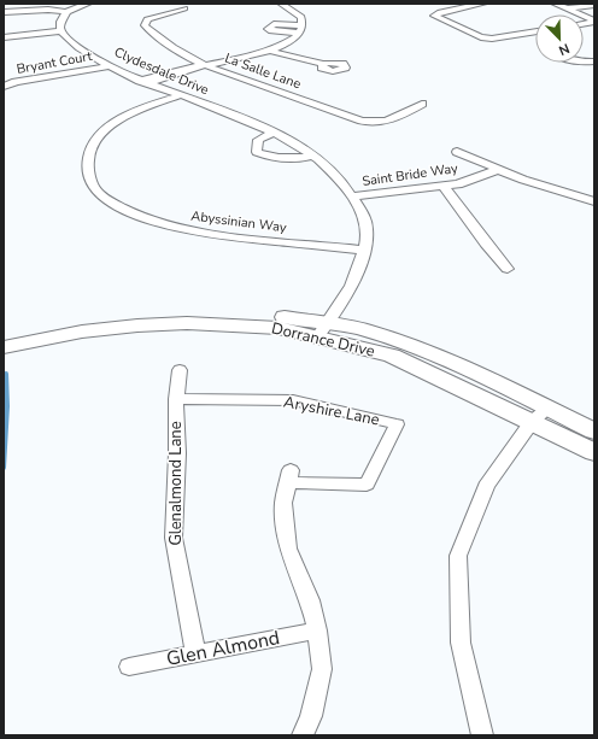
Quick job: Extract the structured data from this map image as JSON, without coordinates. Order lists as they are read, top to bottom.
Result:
{
  "streets": {
    "street": [
      "Bryant Court",
      "Clydesdale Drive",
      "La Salle Lane",
      "Saint Bride Way",
      "Abyssinian Way",
      "Dorrance Drive",
      "Aryshire Lane",
      "Glenalmond Lane",
      "Glen Almond"
    ]
  },
  "crossings": [
    ["Bryant Court", "Clydesdale Drive"],
    ["Clydesdale Drive", "Saint Bride Way"],
    ["Clydesdale Drive", "Abyssinian Way"],
    ["Clydesdale Drive", "Dorrance Drive"],
    ["Aryshire Lane", "Glenalmond Lane"],
    ["Aryshire Lane", "Glen Almond"],
    ["Glenalmond Lane", "Glen Almond"]
  ],
  "north": "bottom right"
}
